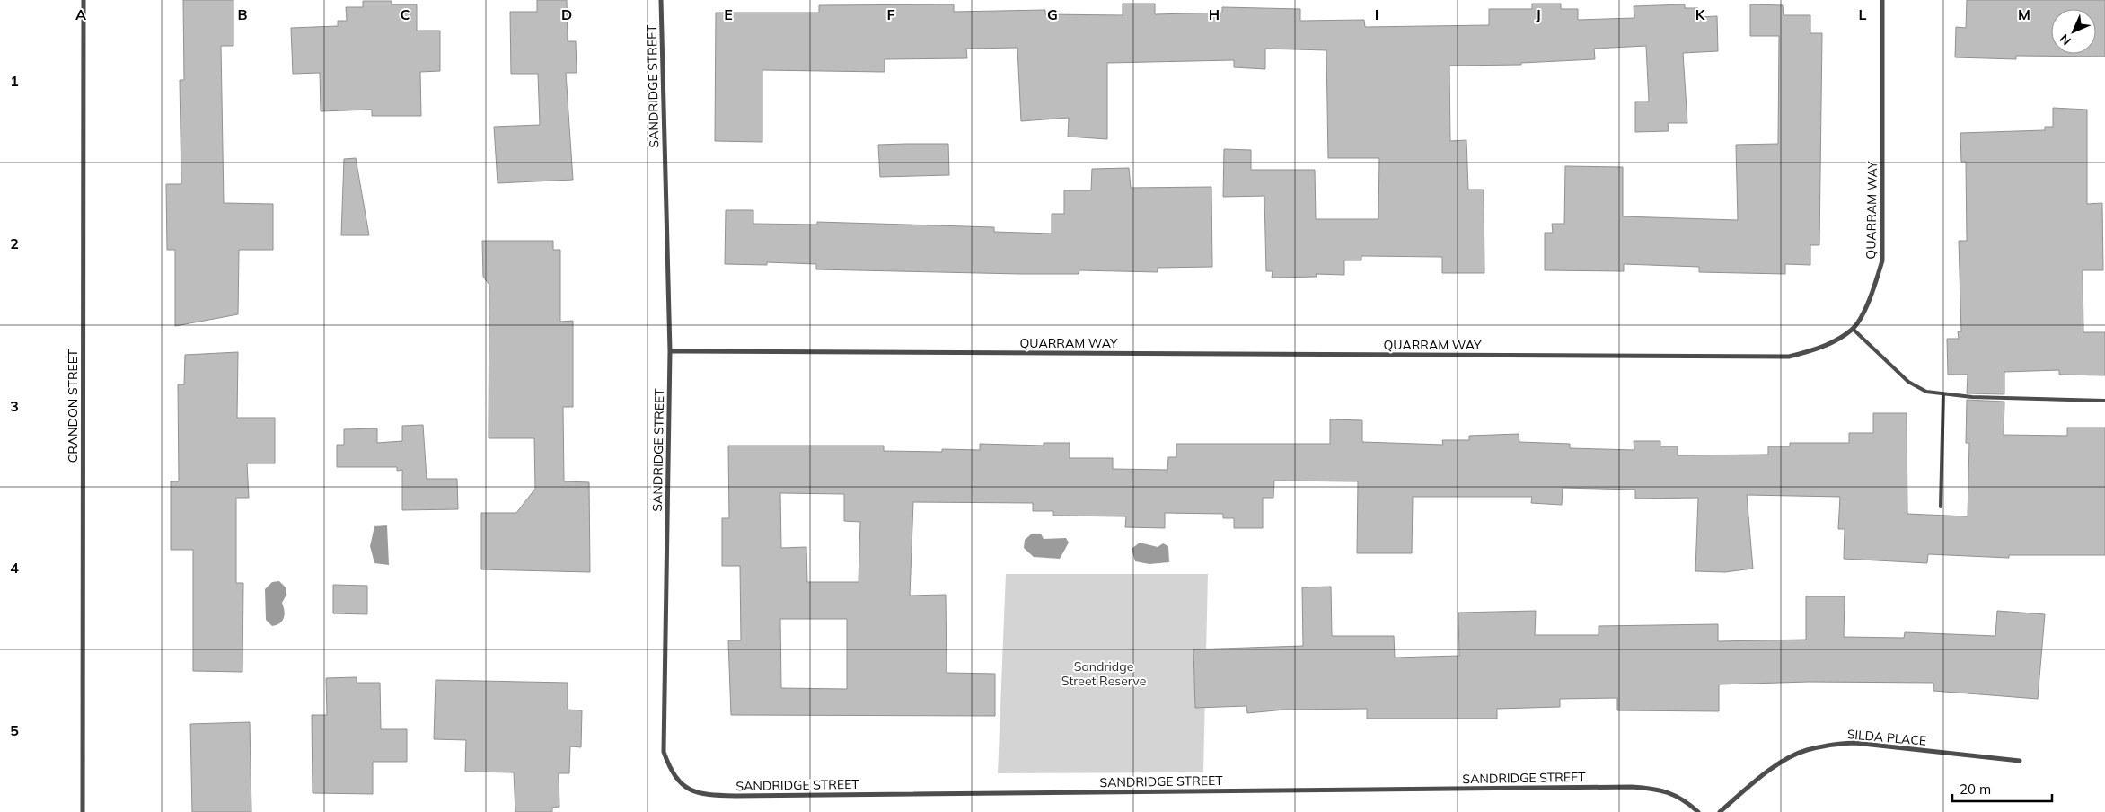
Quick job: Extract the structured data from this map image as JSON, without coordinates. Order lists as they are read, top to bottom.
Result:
{
  "streets": {
    "street": [
      "SANDRIDGE STREET",
      "QUARRAM WAY",
      "CRANDON STREET",
      "SILDA PLACE"
    ]
  },
  "crossings": [
    ["SANDRIDGE STREET", "QUARRAM WAY"]
  ],
  "parks": ["Sandridge Street Reserve"],
  "scale_bar": "20 m",
  "north": "bottom left",
  "grid": {
    "columns": [
      "A",
      "B",
      "C",
      "D",
      "E",
      "F",
      "G",
      "H",
      "I",
      "J",
      "K",
      "L",
      "M"
    ],
    "rows": [
      "1",
      "2",
      "3",
      "4",
      "5"
    ]
  }
}
